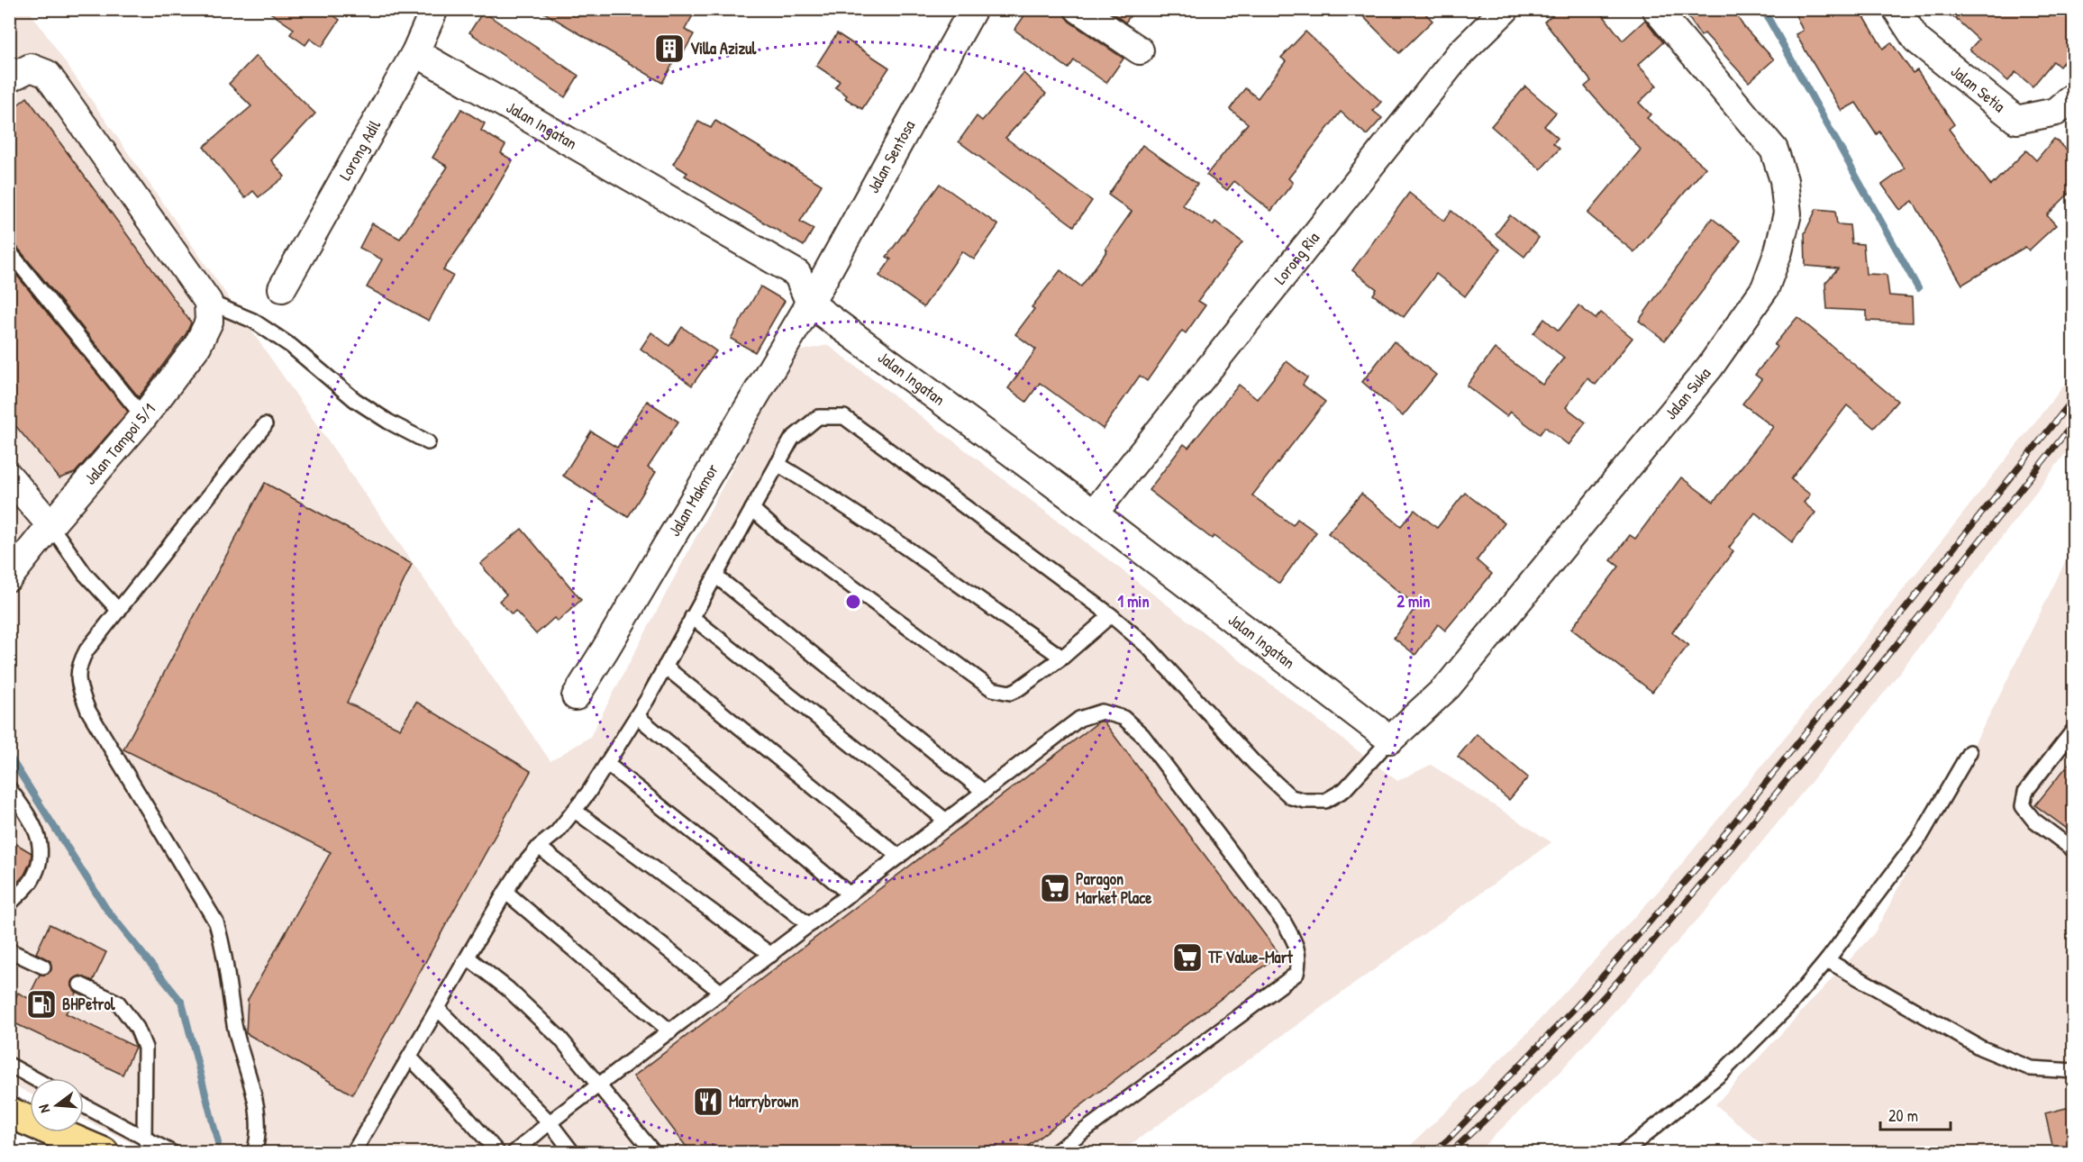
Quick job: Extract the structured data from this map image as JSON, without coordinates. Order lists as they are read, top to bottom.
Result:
{
  "streets": {
    "street": [
      "Jalan Setia",
      "Jalan Ingatan",
      "Lorong Adil",
      "Jalan Sentosa",
      "Lorong Ria",
      "Jalan Suka",
      "Jalan Tampoi 5/1",
      "Jalan Makmor"
    ]
  },
  "crossings": [
    ["Jalan Ingatan", "Lorong Adil"],
    ["Jalan Ingatan", "Jalan Sentosa"],
    ["Jalan Ingatan", "Lorong Ria"],
    ["Jalan Ingatan", "Jalan Suka"],
    ["Jalan Ingatan", "Jalan Makmor"],
    ["Jalan Sentosa", "Jalan Makmor"]
  ],
  "places": {
    "building": ["Villa Azizul"],
    "supermarket": ["Paragon Market Place", "TF Value-Mart"],
    "fuel station": ["BHPetrol"],
    "restaurant": ["Marrybrown"]
  },
  "scale_bar": "20 m",
  "north": "left",
  "rings": ["1 min", "2 min"]
}
